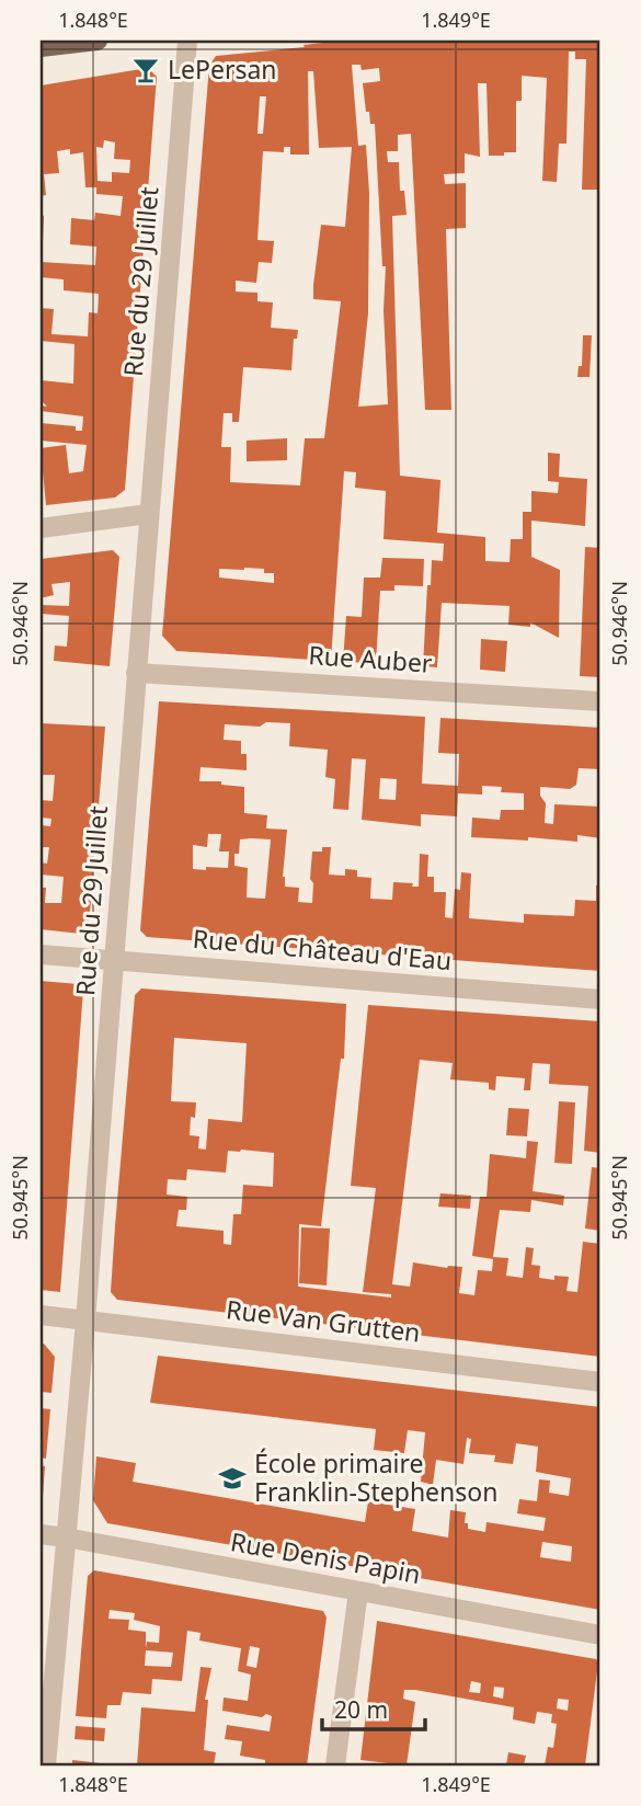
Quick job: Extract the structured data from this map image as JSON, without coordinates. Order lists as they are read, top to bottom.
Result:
{
  "streets": {
    "street": [
      "Rue du 29 Juillet",
      "Rue Auber",
      "Rue du Château d'Eau",
      "Rue Van Grutten",
      "Rue Denis Papin"
    ]
  },
  "crossings": [
    ["Rue du 29 Juillet", "Rue Auber"],
    ["Rue du 29 Juillet", "Rue du Château d'Eau"],
    ["Rue du 29 Juillet", "Rue Van Grutten"],
    ["Rue du 29 Juillet", "Rue Denis Papin"]
  ],
  "places": {
    "bar": ["LePersan"],
    "school or university": ["École primaire Franklin-Stephenson"]
  },
  "scale_bar": "20 m",
  "coordinates": [
    "1.848°E",
    "1.849°E",
    "50.946°N",
    "50.945°N"
  ]
}
